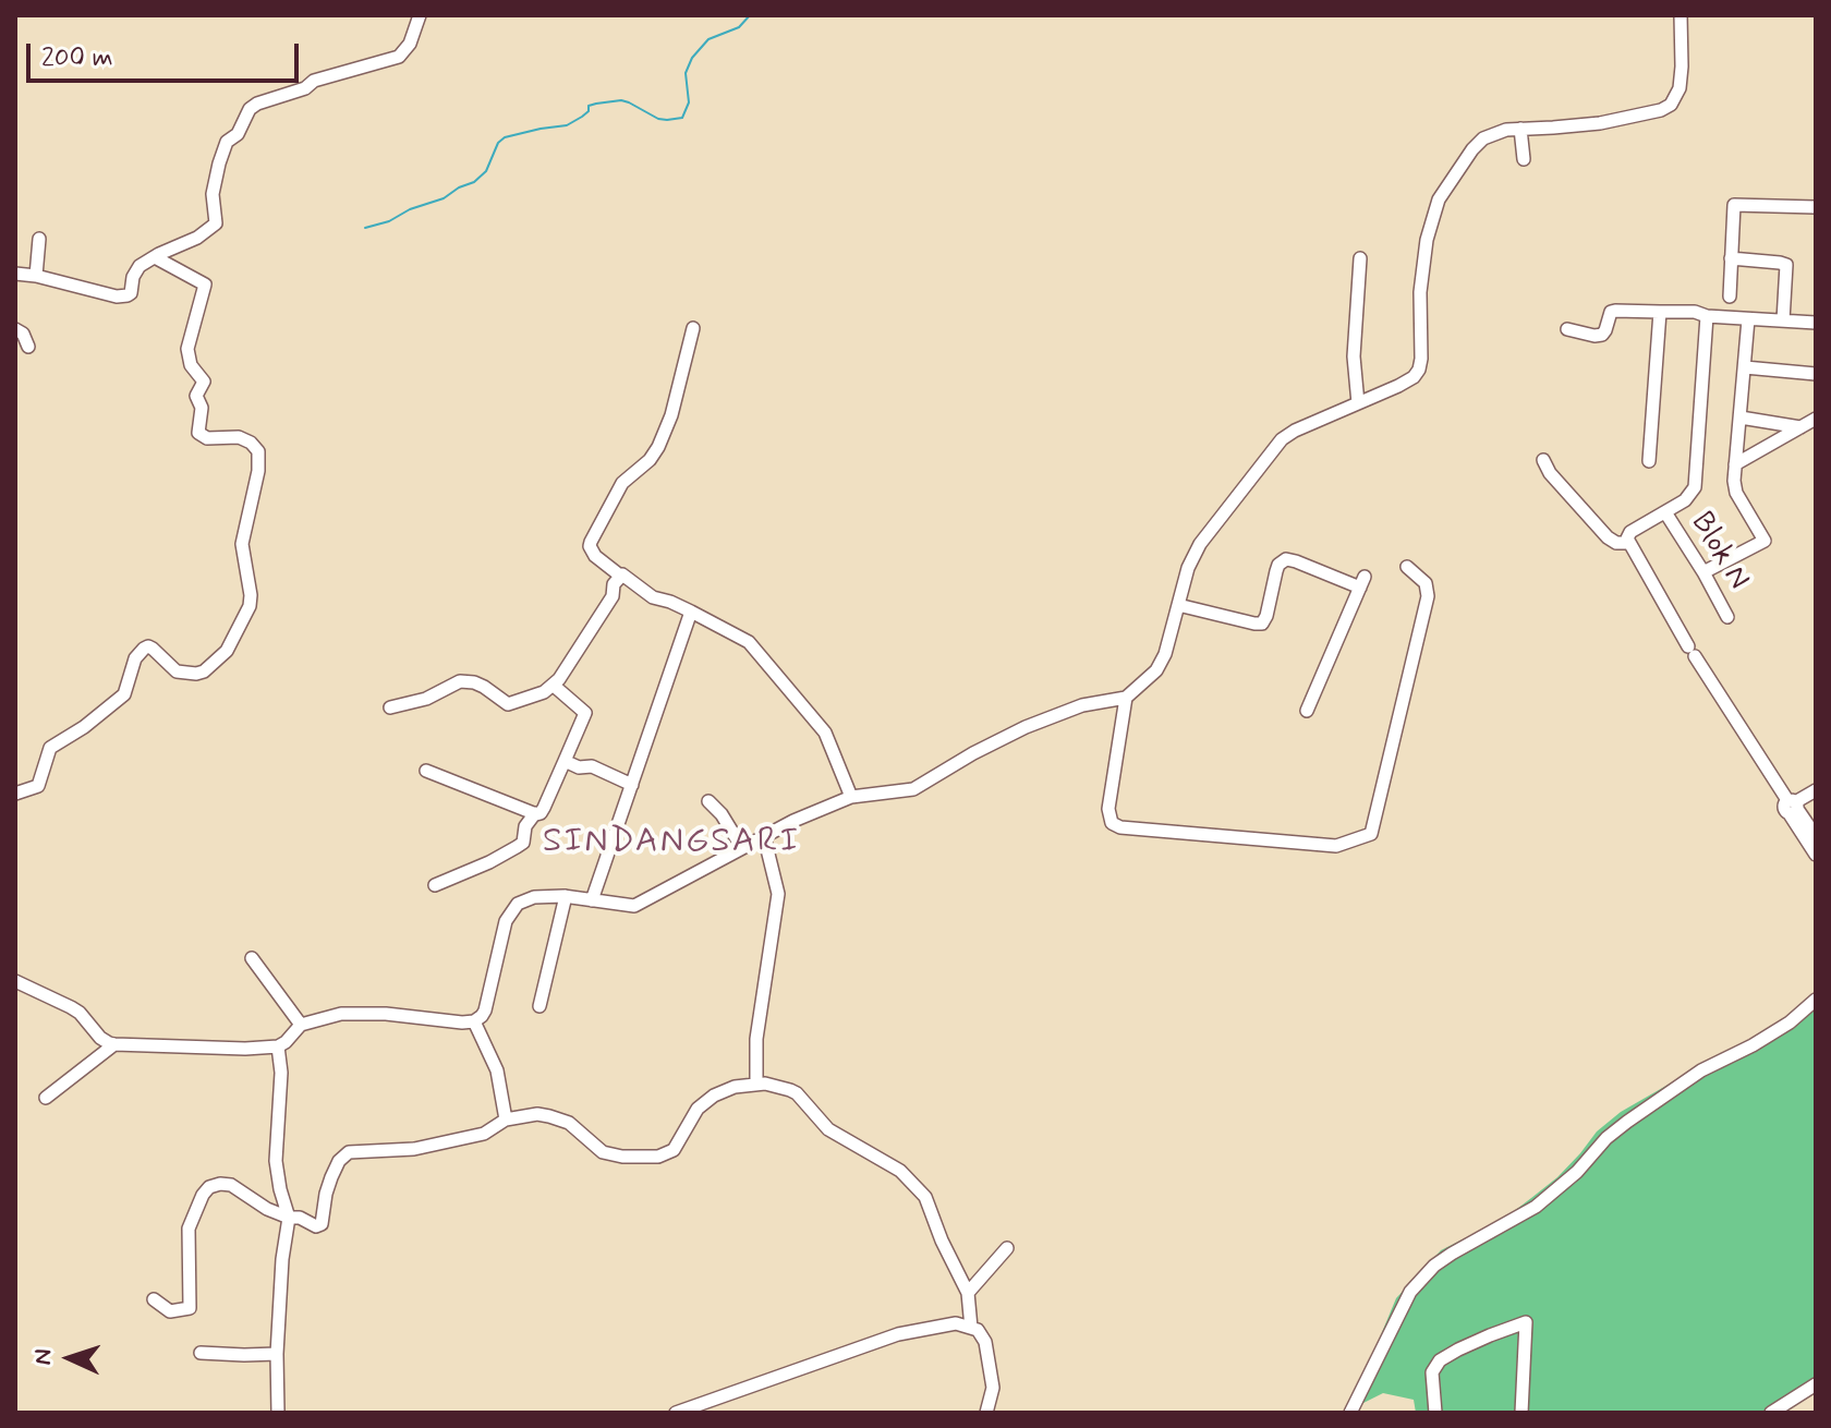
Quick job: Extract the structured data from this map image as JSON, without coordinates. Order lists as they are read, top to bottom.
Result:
{
  "streets": {
    "street": ["Blok N"]
  },
  "districts": ["SINDANGSARI"],
  "scale_bar": "200 m",
  "north": "left"
}
